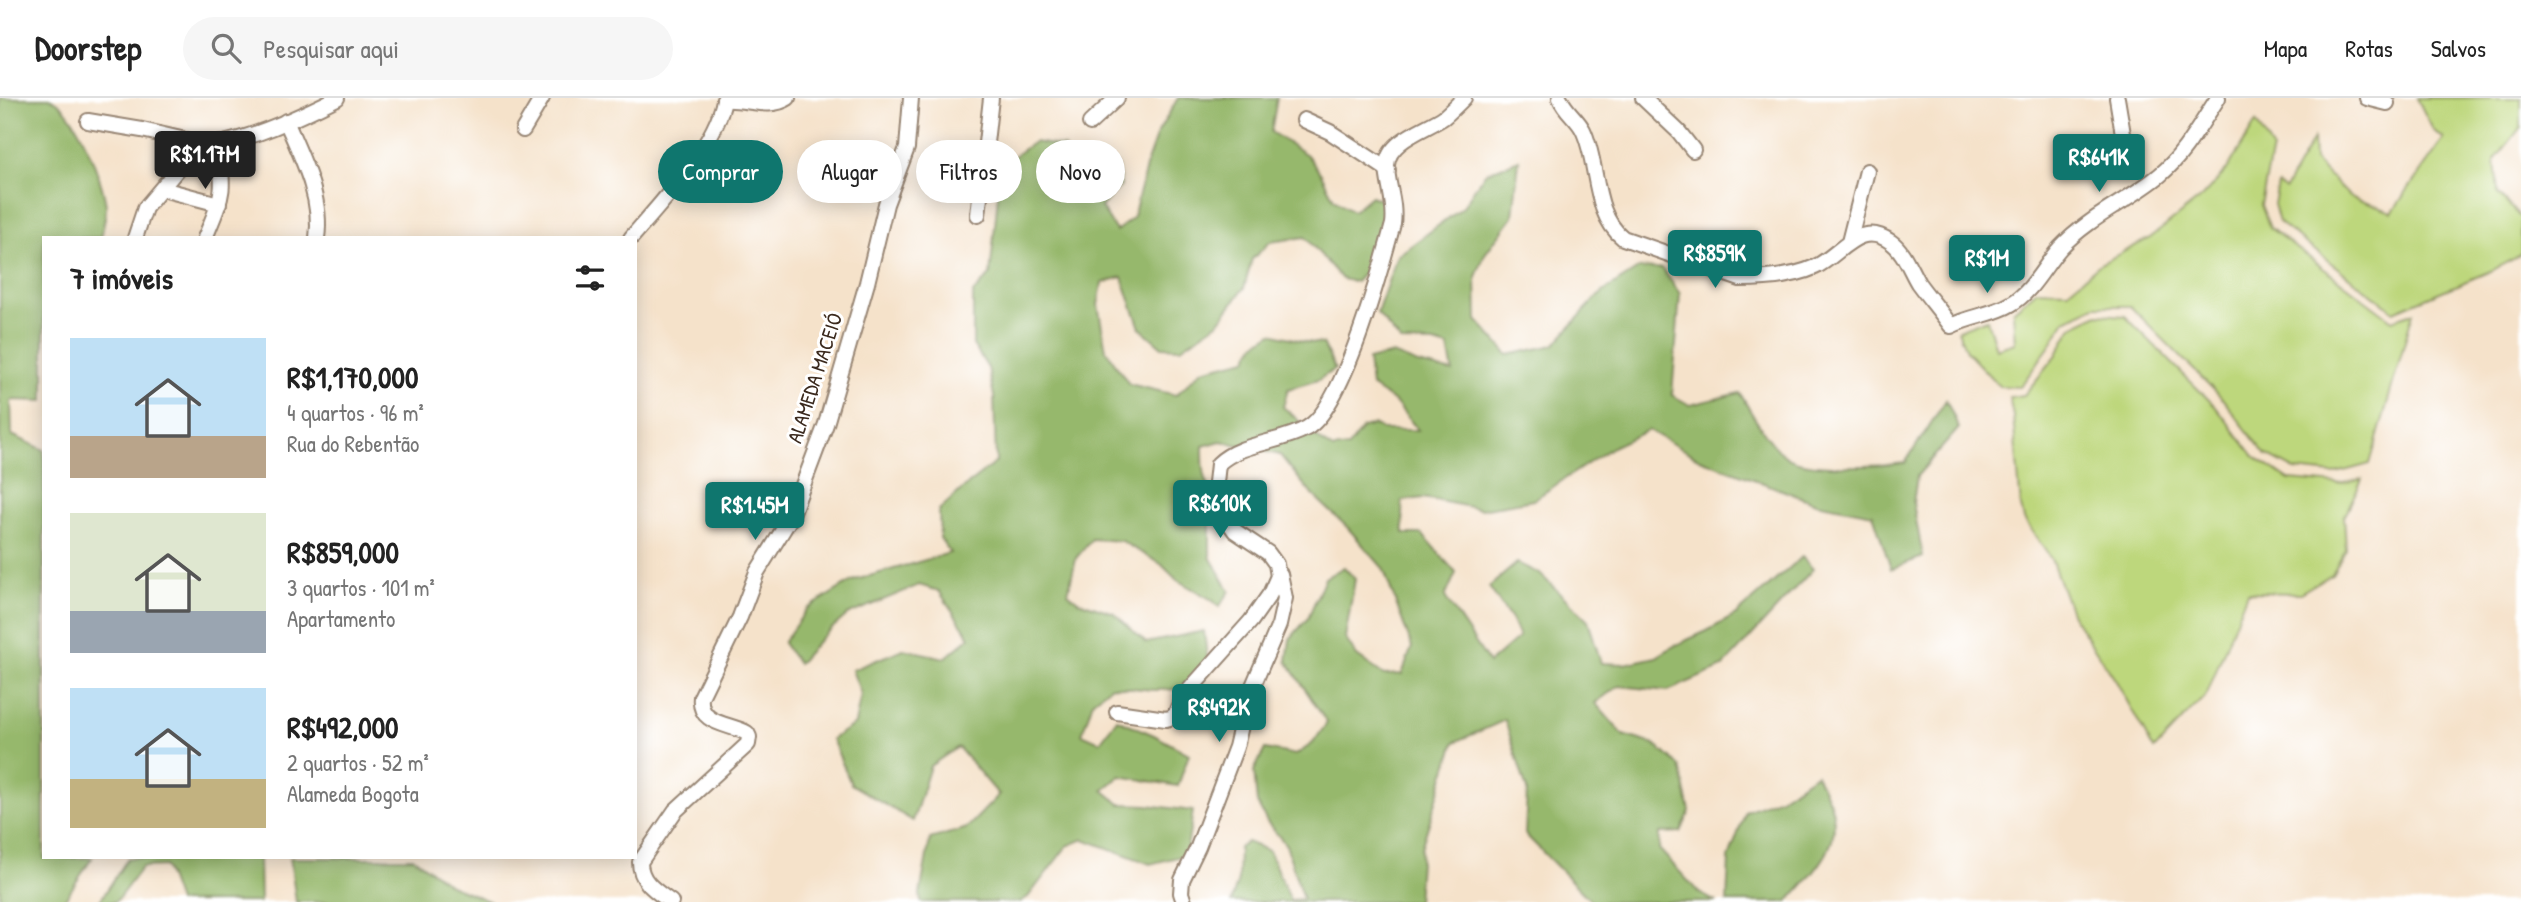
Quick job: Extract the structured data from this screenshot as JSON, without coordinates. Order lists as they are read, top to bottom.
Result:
{
  "streets": {
    "street": ["ALAMEDA MACEIÓ"]
  },
  "page": {
    "header": "Doorstep",
    "search": "Pesquisar aqui",
    "nav": ["Mapa", "Rotas", "Salvos"],
    "price": [
      "R$1.17M",
      "R$641K",
      "R$859K",
      "R$1M",
      "R$610K",
      "R$1.45M",
      "R$492K"
    ],
    "chip": [
      "Comprar",
      "Alugar",
      "Filtros",
      "Novo"
    ],
    "heading": "7 imóveis",
    "list": [
      {
        "name": "R$1,170,000",
        "note": "4 quartos · 96 m² · Rua do Rebentão"
      },
      {
        "name": "R$859,000",
        "note": "3 quartos · 101 m² · Apartamento"
      },
      {
        "name": "R$492,000",
        "note": "2 quartos · 52 m² · Alameda Bogota"
      }
    ]
  }
}
